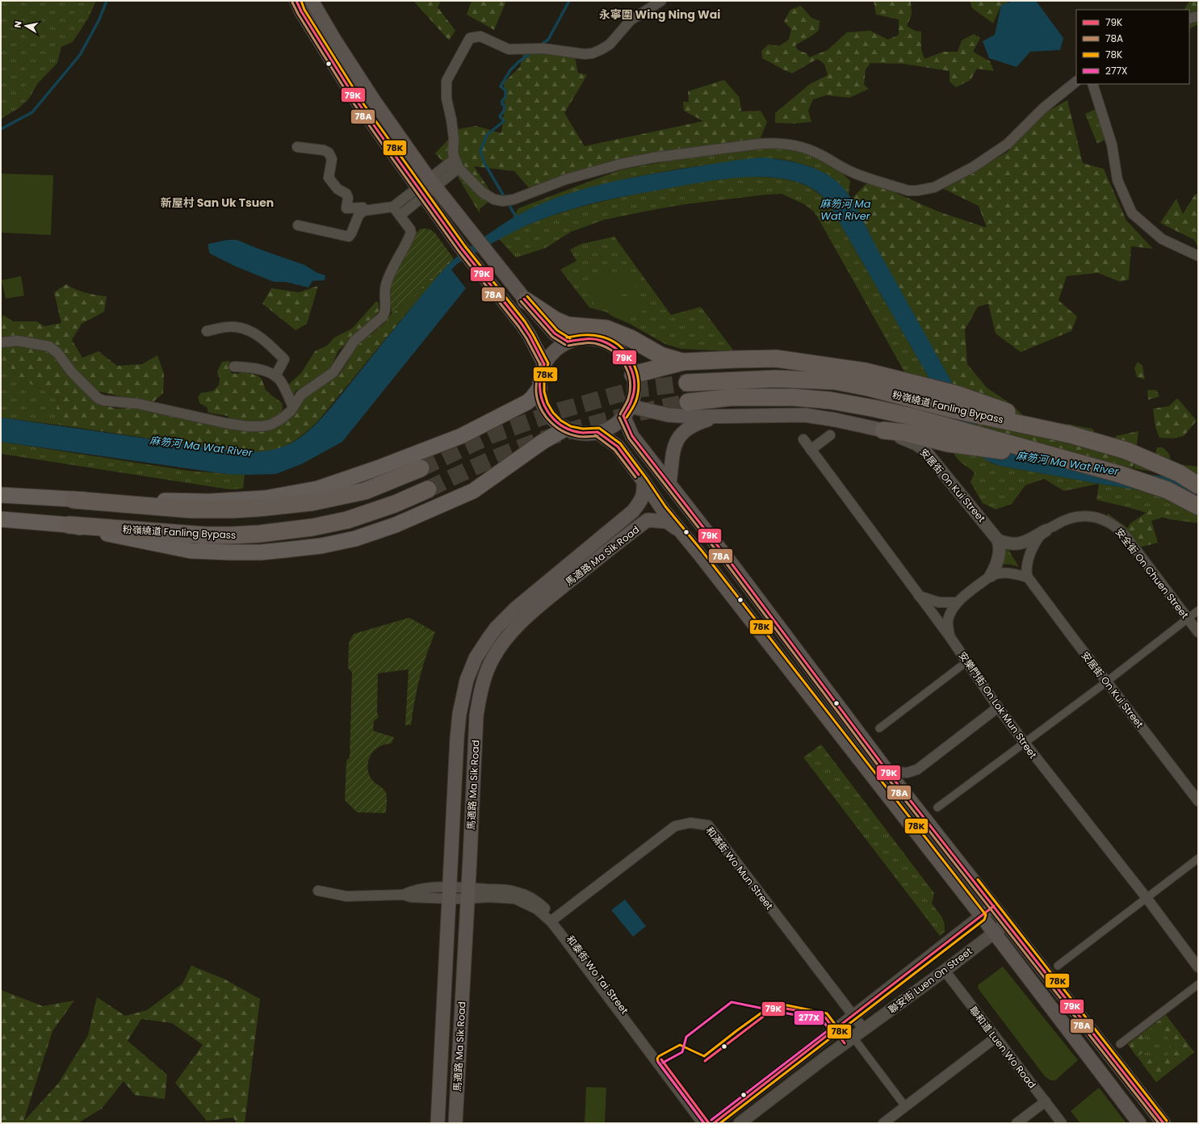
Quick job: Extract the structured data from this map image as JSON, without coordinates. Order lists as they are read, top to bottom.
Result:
{
  "streets": {
    "highway": ["粉嶺繞道 Fanling Bypass"],
    "main road": ["馬適路 Ma Sik Road"],
    "street": [
      "安居街 On Kui Street",
      "安全街 On Chuen Street",
      "安樂門街 On Lok Mun Street",
      "和滿街 Wo Mun Street",
      "和泰街 Wo Tai Street",
      "聯安街 Luen On Street",
      "聯和道 Luen Wo Road"
    ]
  },
  "crossings": [
    ["安居街 On Kui Street", "安全街 On Chuen Street"],
    ["馬適路 Ma Sik Road", "和泰街 Wo Tai Street"],
    ["和滿街 Wo Mun Street", "和泰街 Wo Tai Street"],
    ["和滿街 Wo Mun Street", "聯安街 Luen On Street"],
    ["聯安街 Luen On Street", "聯和道 Luen Wo Road"]
  ],
  "districts": ["永寧圍 Wing Ning Wai", "新屋村 San Uk Tsuen"],
  "water": ["麻笏河 Ma Wat River"],
  "lines": [
    "transit line 79K",
    "transit line 78K",
    "transit line 78A",
    "transit line 277X"
  ],
  "legend": [
    "79K",
    "78A",
    "78K",
    "277X"
  ],
  "north": "left"
}
